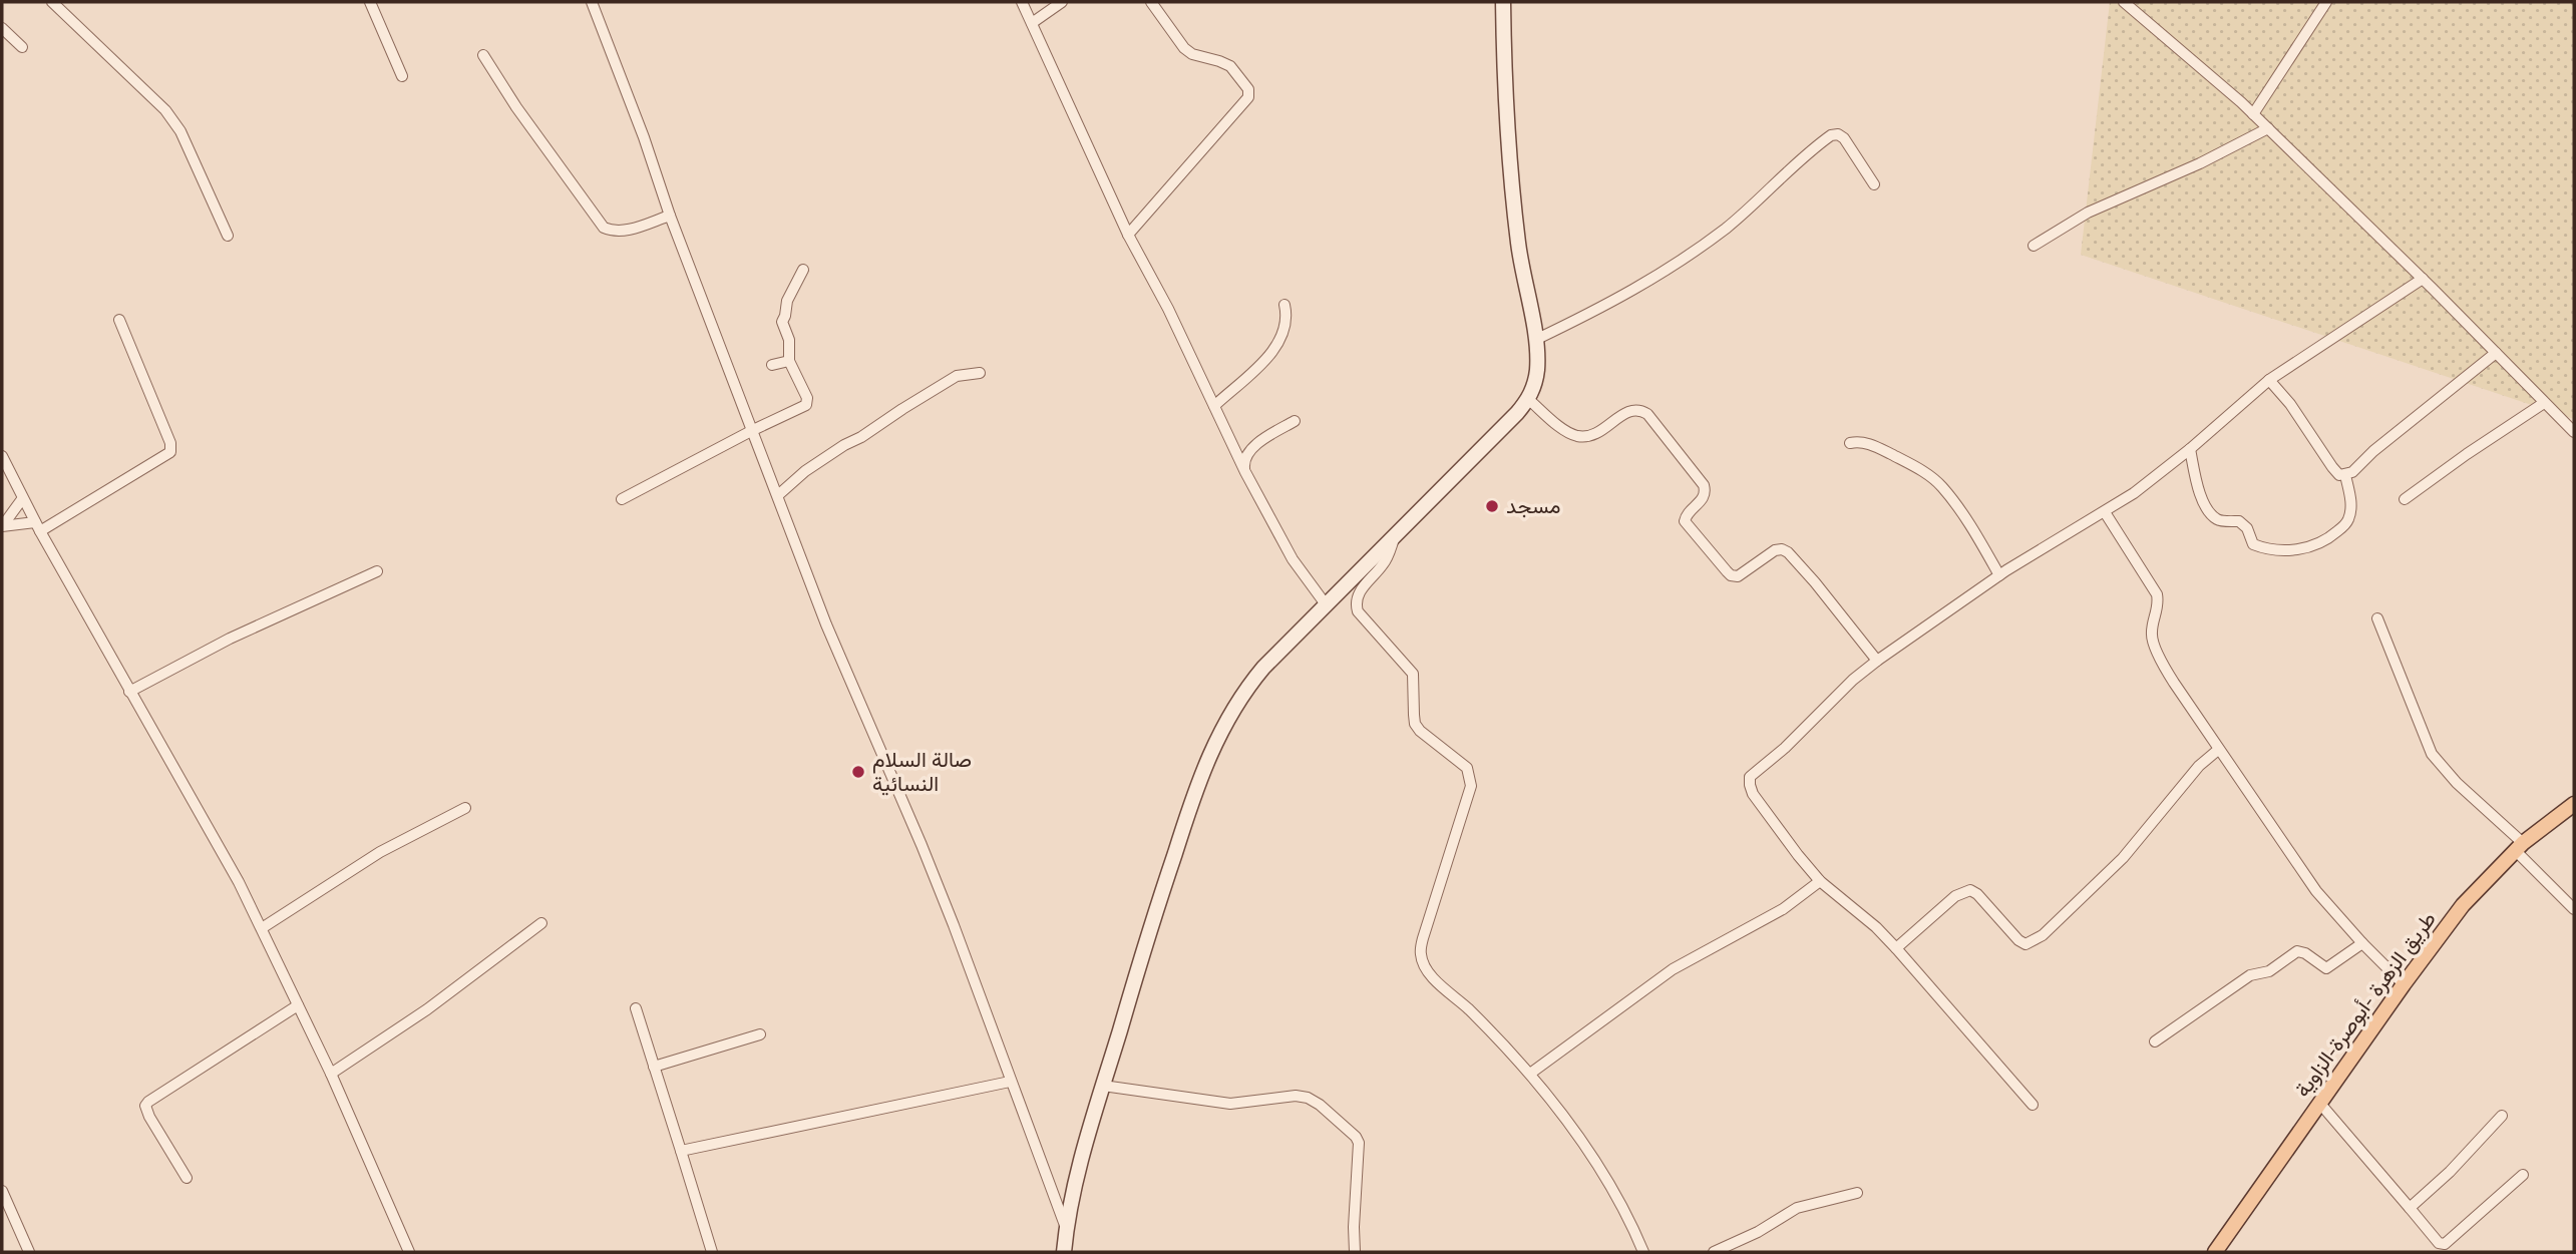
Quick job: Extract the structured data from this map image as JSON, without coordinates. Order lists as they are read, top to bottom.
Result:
{
  "streets": {
    "main road": ["طريق الزهرة -أبوصرة-الزاوية"]
  },
  "places": ["مسجد", "صالة السلام النسائية"]
}
